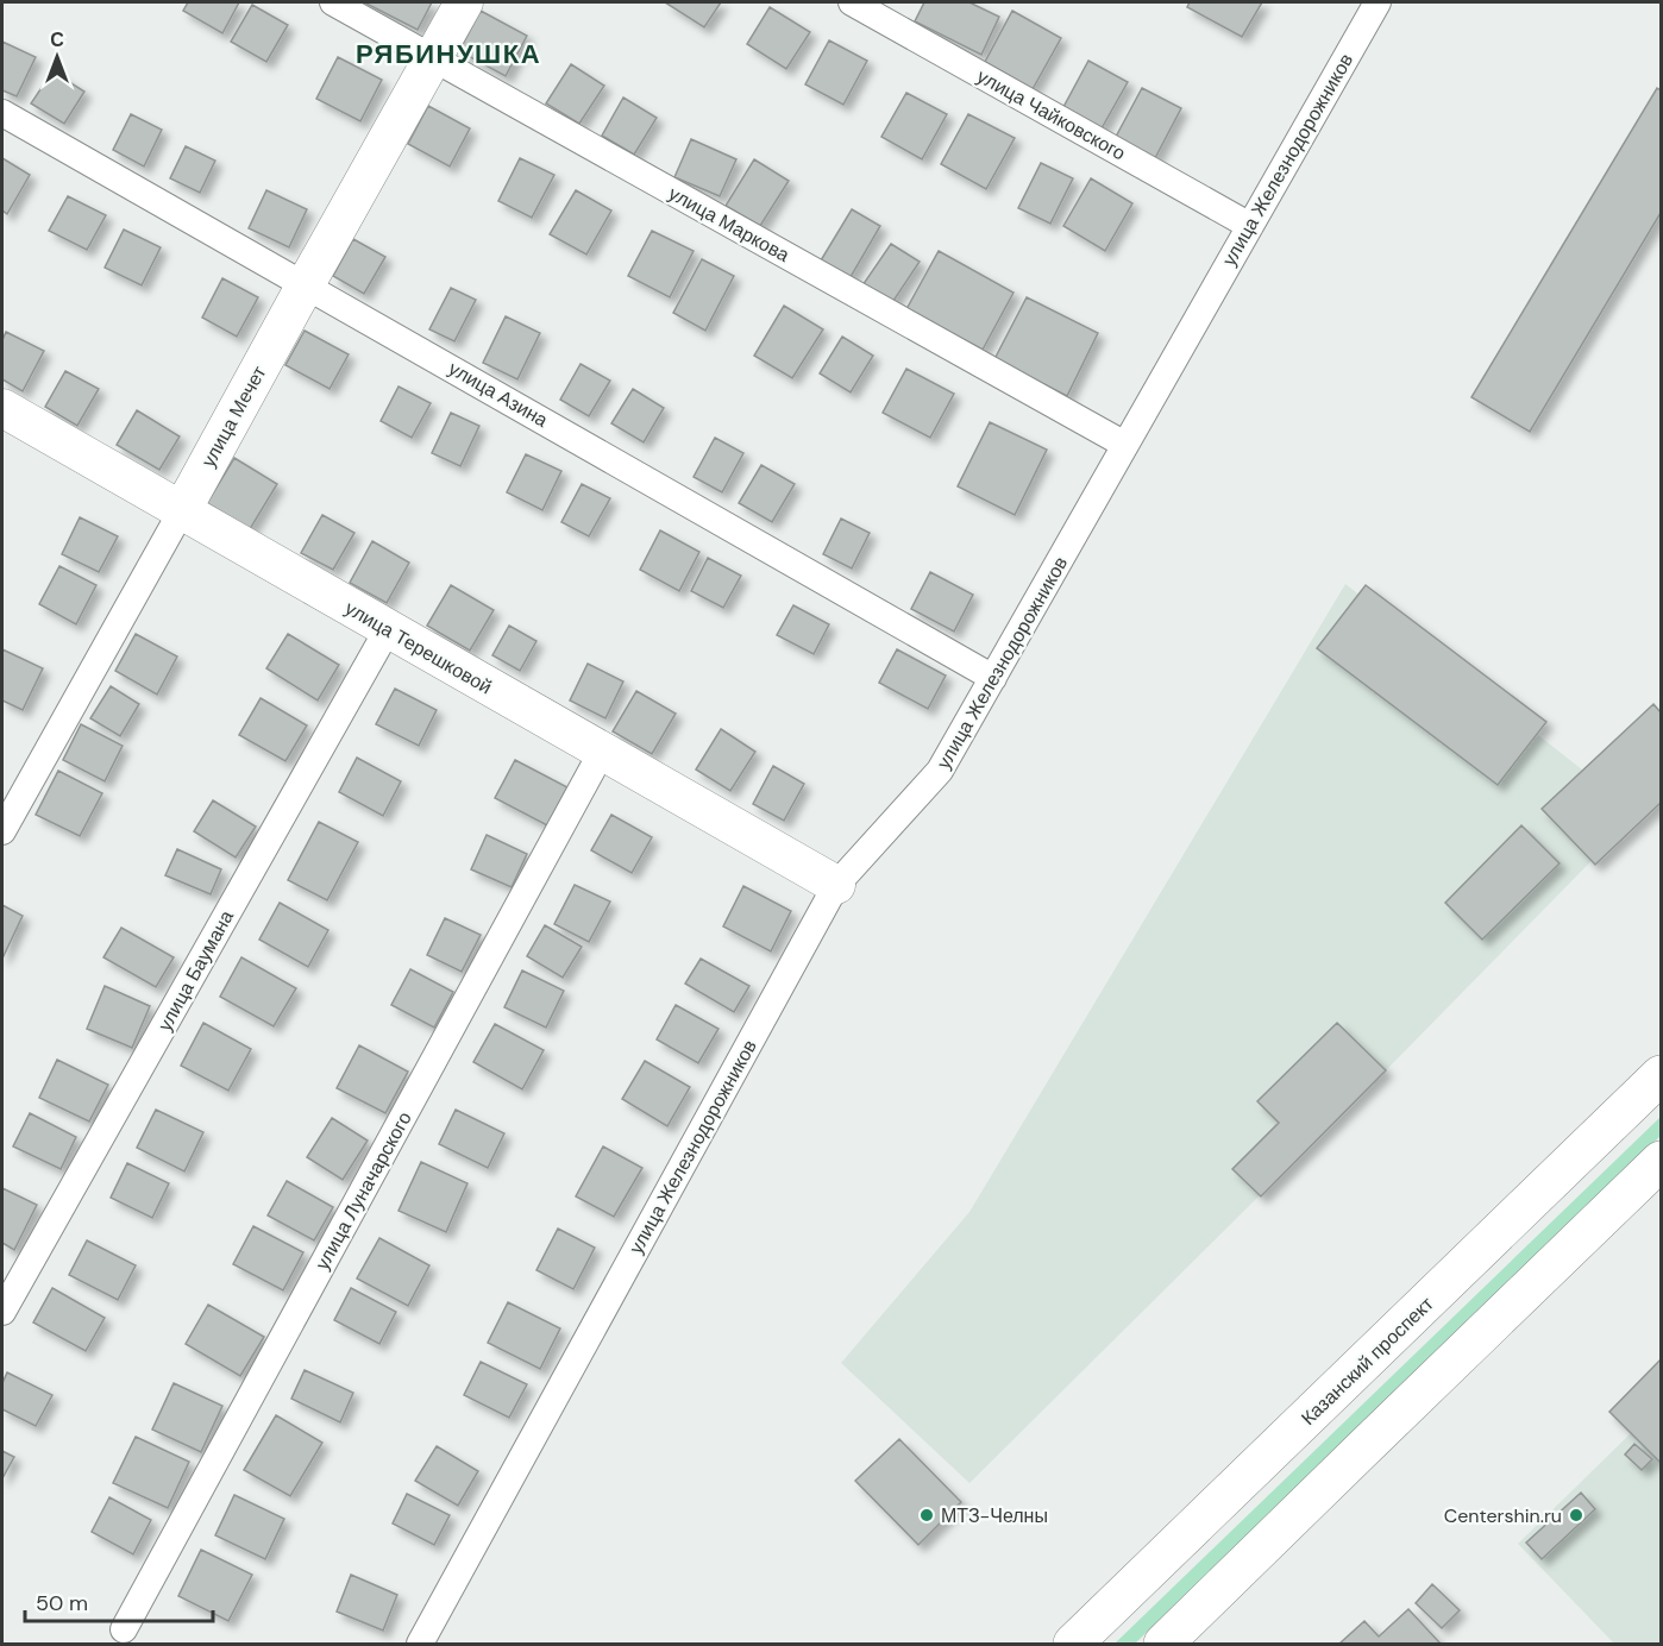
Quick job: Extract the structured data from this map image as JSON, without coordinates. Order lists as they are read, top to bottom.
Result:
{
  "streets": {
    "main road": ["Казанский проспект"],
    "street": [
      "улица Чайковского",
      "улица Железнодорожников",
      "улица Маркова",
      "улица Азина",
      "улица Мечет",
      "улица Терешковой",
      "улица Баумана",
      "улица Луначарского"
    ]
  },
  "crossings": [
    ["улица Чайковского", "улица Железнодорожников"],
    ["улица Железнодорожников", "улица Маркова"],
    ["улица Железнодорожников", "улица Азина"],
    ["улица Железнодорожников", "улица Терешковой"],
    ["улица Маркова", "улица Мечет"],
    ["улица Азина", "улица Мечет"],
    ["улица Мечет", "улица Терешковой"],
    ["улица Терешковой", "улица Баумана"],
    ["улица Терешковой", "улица Луначарского"]
  ],
  "districts": ["РЯБИНУШКА"],
  "places": ["МТЗ-Челны", "Centershin.ru"],
  "scale_bar": "50 m",
  "north": "top"
}
